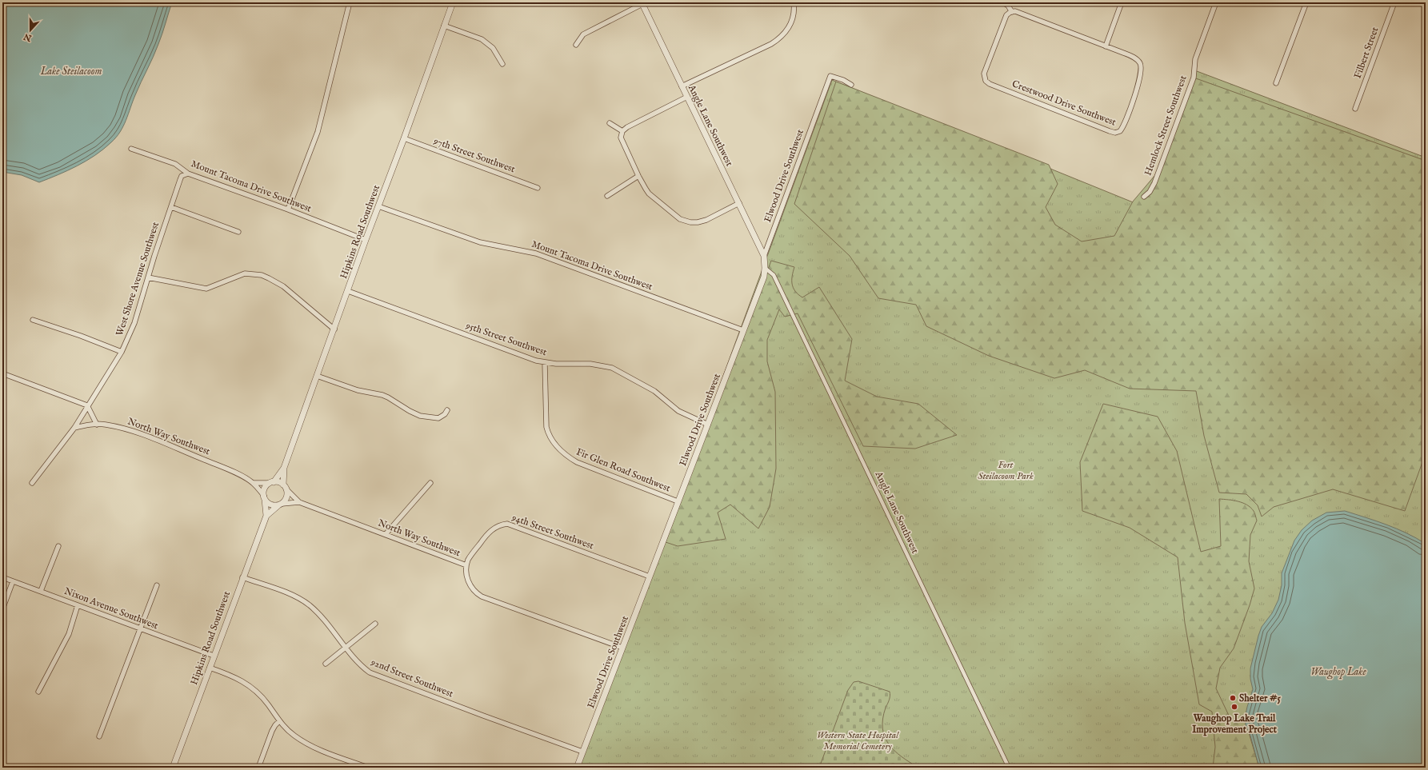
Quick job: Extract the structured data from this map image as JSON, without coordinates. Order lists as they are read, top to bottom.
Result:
{
  "streets": {
    "street": [
      "Filbert Street",
      "Crestwood Drive Southwest",
      "Angle Lane Southwest",
      "Hemlock Street Southwest",
      "97th Street Southwest",
      "Elwood Drive Southwest",
      "Mount Tacoma Drive Southwest",
      "Hipkins Road Southwest",
      "West Shore Avenue Southwest",
      "95th Street Southwest",
      "North Way Southwest",
      "Fir Glen Road Southwest",
      "94th Street Southwest",
      "Nixon Avenue Southwest",
      "92nd Street Southwest"
    ]
  },
  "crossings": [
    ["Angle Lane Southwest", "Elwood Drive Southwest"],
    ["97th Street Southwest", "Hipkins Road Southwest"],
    ["Elwood Drive Southwest", "Mount Tacoma Drive Southwest"],
    ["Elwood Drive Southwest", "95th Street Southwest"],
    ["Elwood Drive Southwest", "North Way Southwest"],
    ["Elwood Drive Southwest", "Fir Glen Road Southwest"],
    ["Elwood Drive Southwest", "94th Street Southwest"],
    ["Elwood Drive Southwest", "92nd Street Southwest"],
    ["Mount Tacoma Drive Southwest", "Hipkins Road Southwest"],
    ["Mount Tacoma Drive Southwest", "West Shore Avenue Southwest"],
    ["Hipkins Road Southwest", "95th Street Southwest"],
    ["Hipkins Road Southwest", "North Way Southwest"],
    ["Hipkins Road Southwest", "Nixon Avenue Southwest"],
    ["Hipkins Road Southwest", "92nd Street Southwest"],
    ["West Shore Avenue Southwest", "North Way Southwest"],
    ["95th Street Southwest", "Fir Glen Road Southwest"],
    ["North Way Southwest", "94th Street Southwest"]
  ],
  "water": ["Lake Steilacoom", "Waughop Lake"],
  "parks": ["Fort Steilacoom Park", "Western State Hospital Memorial Cemetery"],
  "places": ["Shelter #5", "Waughop Lake Trail Improvement Project"],
  "north": "bottom"
}
